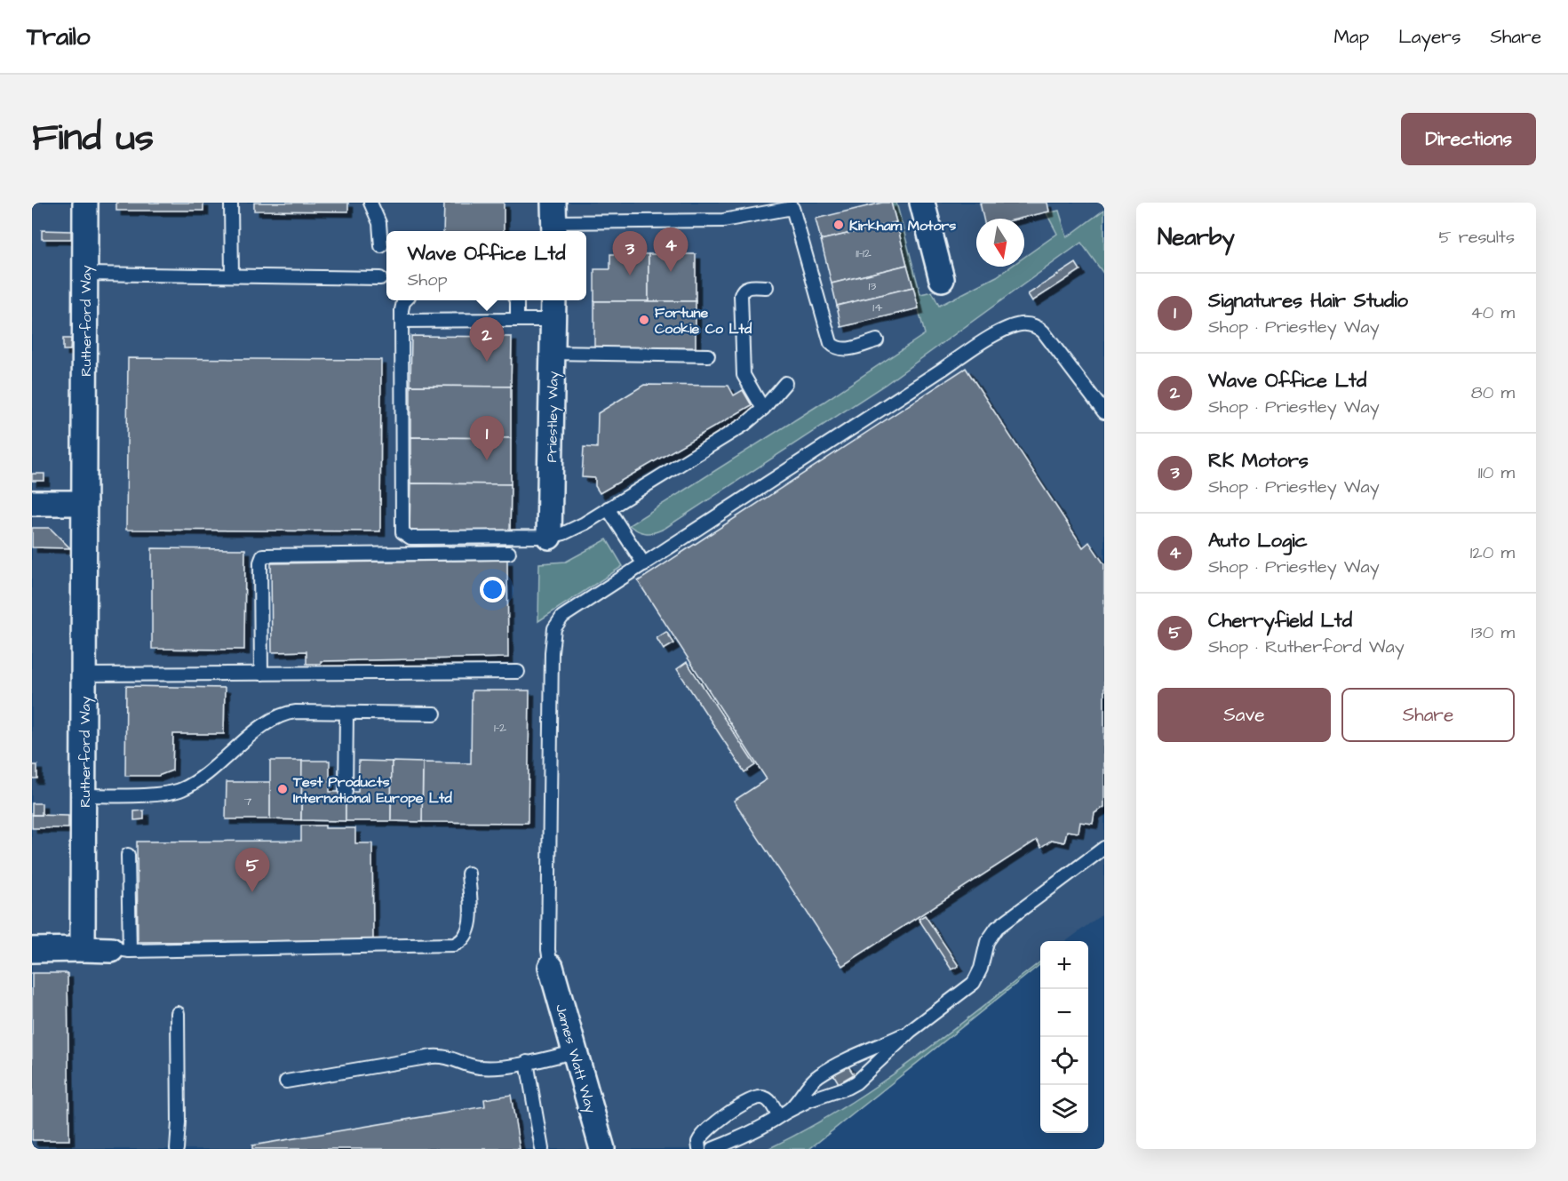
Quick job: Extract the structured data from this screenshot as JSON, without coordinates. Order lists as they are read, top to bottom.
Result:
{
  "streets": {
    "street": ["Rutherford Way", "Priestley Way", "James Watt Way"]
  },
  "places": ["Kirkham Motors", "Fortune Cookie Co Ltd", "Test Products International Europe Ltd"],
  "house_numbers": [
    "11-12",
    "13",
    "14",
    "1-2",
    "7"
  ],
  "north": "bottom",
  "page": {
    "header": "Trailo",
    "nav": ["Map", "Layers", "Share"],
    "title": "Find us",
    "buttons": [
      "Directions",
      ["Save", "Share"]
    ],
    "heading": ["Nearby", "5 results"],
    "pins": [
      "4",
      "3",
      "2",
      "1",
      "5"
    ],
    "popup": ["Wave Office Ltd", "Shop"],
    "list": [
      {
        "mark": "1",
        "name": "Signatures Hair Studio",
        "note": "Shop · Priestley Way",
        "value": "40 m"
      },
      {
        "mark": "2",
        "name": "Wave Office Ltd",
        "note": "Shop · Priestley Way",
        "value": "80 m"
      },
      {
        "mark": "3",
        "name": "RK Motors",
        "note": "Shop · Priestley Way",
        "value": "110 m"
      },
      {
        "mark": "4",
        "name": "Auto Logic",
        "note": "Shop · Priestley Way",
        "value": "120 m"
      },
      {
        "mark": "5",
        "name": "Cherryfield Ltd",
        "note": "Shop · Rutherford Way",
        "value": "130 m"
      }
    ],
    "map_buttons": ["+", "−"]
  }
}
